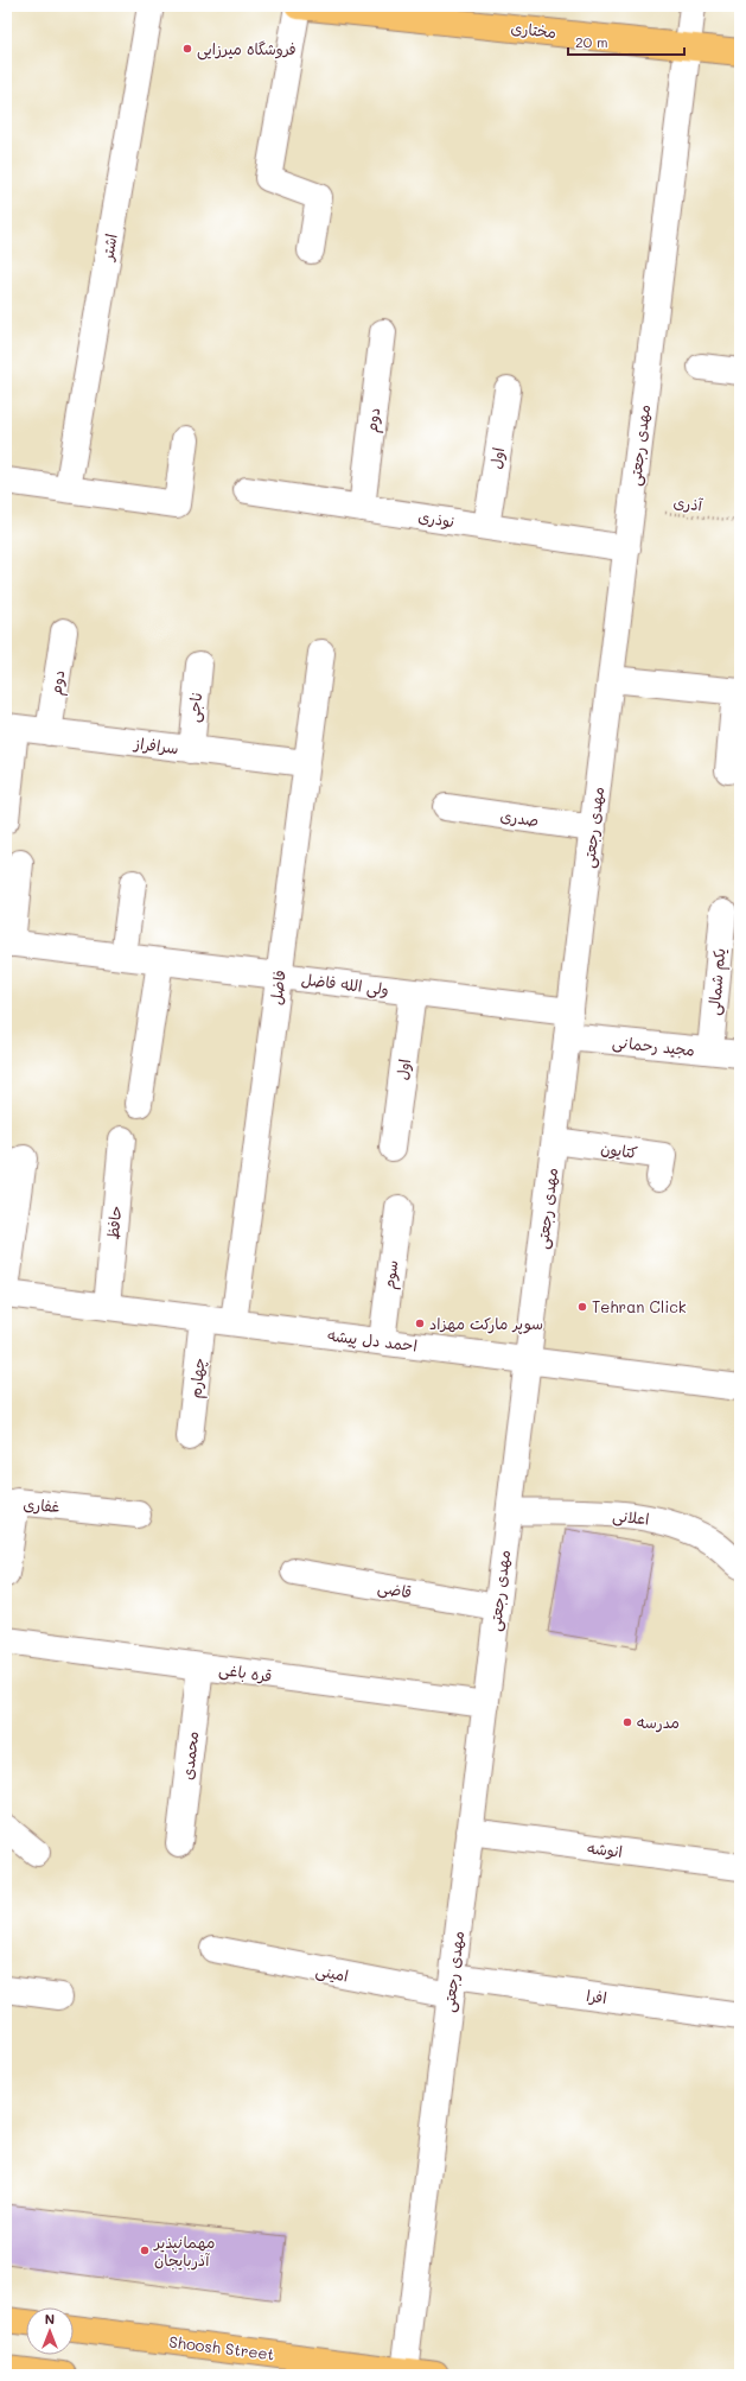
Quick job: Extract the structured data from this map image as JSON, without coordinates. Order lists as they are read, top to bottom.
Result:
{
  "streets": {
    "main road": ["مختاری", "Shoosh Street"],
    "street": [
      "اشتر",
      "دوم",
      "مهدی رجعتی",
      "اول",
      "نوذری",
      "ناجی",
      "سرافراز",
      "صدری",
      "یکم شمالی",
      "ولی الله فاضل",
      "فاضل",
      "مجید رحمانی",
      "کتایون",
      "حافظ",
      "سوم",
      "احمد دل پیشه",
      "چهارم",
      "غفاری",
      "اعلانی",
      "قاضی",
      "قره باغی",
      "محمدی",
      "انوشه",
      "امینی",
      "افرا"
    ],
    "path": ["آذری"]
  },
  "crossings": [
    ["مختاری", "مهدی رجعتی"],
    ["دوم", "نوذری"],
    ["دوم", "سرافراز"],
    ["مهدی رجعتی", "آذری"],
    ["مهدی رجعتی", "نوذری"],
    ["مهدی رجعتی", "صدری"],
    ["مهدی رجعتی", "ولی الله فاضل"],
    ["مهدی رجعتی", "مجید رحمانی"],
    ["مهدی رجعتی", "کتایون"],
    ["مهدی رجعتی", "احمد دل پیشه"],
    ["مهدی رجعتی", "اعلانی"],
    ["مهدی رجعتی", "قاضی"],
    ["مهدی رجعتی", "قره باغی"],
    ["مهدی رجعتی", "انوشه"],
    ["مهدی رجعتی", "امینی"],
    ["مهدی رجعتی", "افرا"],
    ["مهدی رجعتی", "Shoosh Street"],
    ["اول", "نوذری"],
    ["اول", "ولی الله فاضل"],
    ["ناجی", "سرافراز"],
    ["سرافراز", "فاضل"],
    ["یکم شمالی", "مجید رحمانی"],
    ["ولی الله فاضل", "فاضل"],
    ["فاضل", "احمد دل پیشه"],
    ["حافظ", "احمد دل پیشه"],
    ["سوم", "احمد دل پیشه"],
    ["احمد دل پیشه", "چهارم"],
    ["قره باغی", "محمدی"],
    ["امینی", "افرا"]
  ],
  "places": [
    "فروشگاه میرزایی",
    "Tehran Click",
    "سوپر مارکت مهزاد",
    "مدرسه",
    "مهمانپذیر آذربایجان"
  ],
  "scale_bar": "20 m",
  "north": "top"
}
